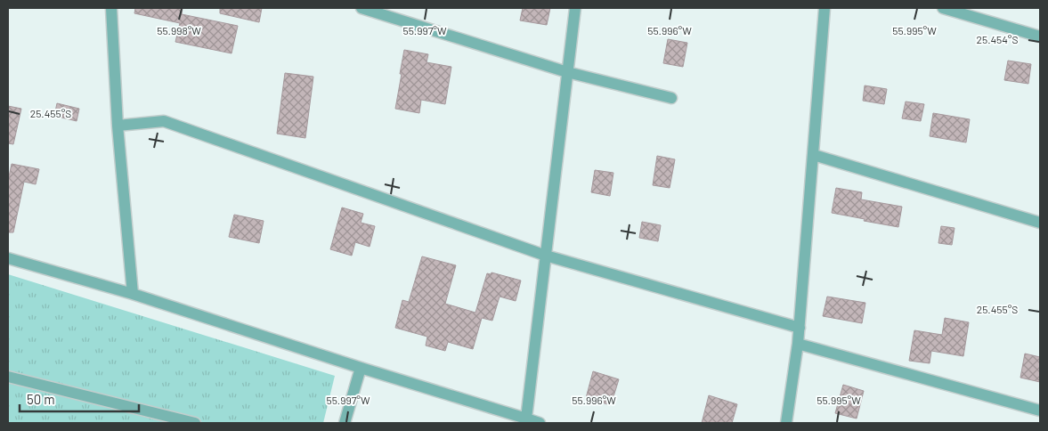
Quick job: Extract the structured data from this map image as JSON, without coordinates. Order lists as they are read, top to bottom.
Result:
{
  "scale_bar": "50 m",
  "coordinates": [
    "55.998°W",
    "55.997°W",
    "55.996°W",
    "55.995°W",
    "25.454°S",
    "25.455°S"
  ]
}
